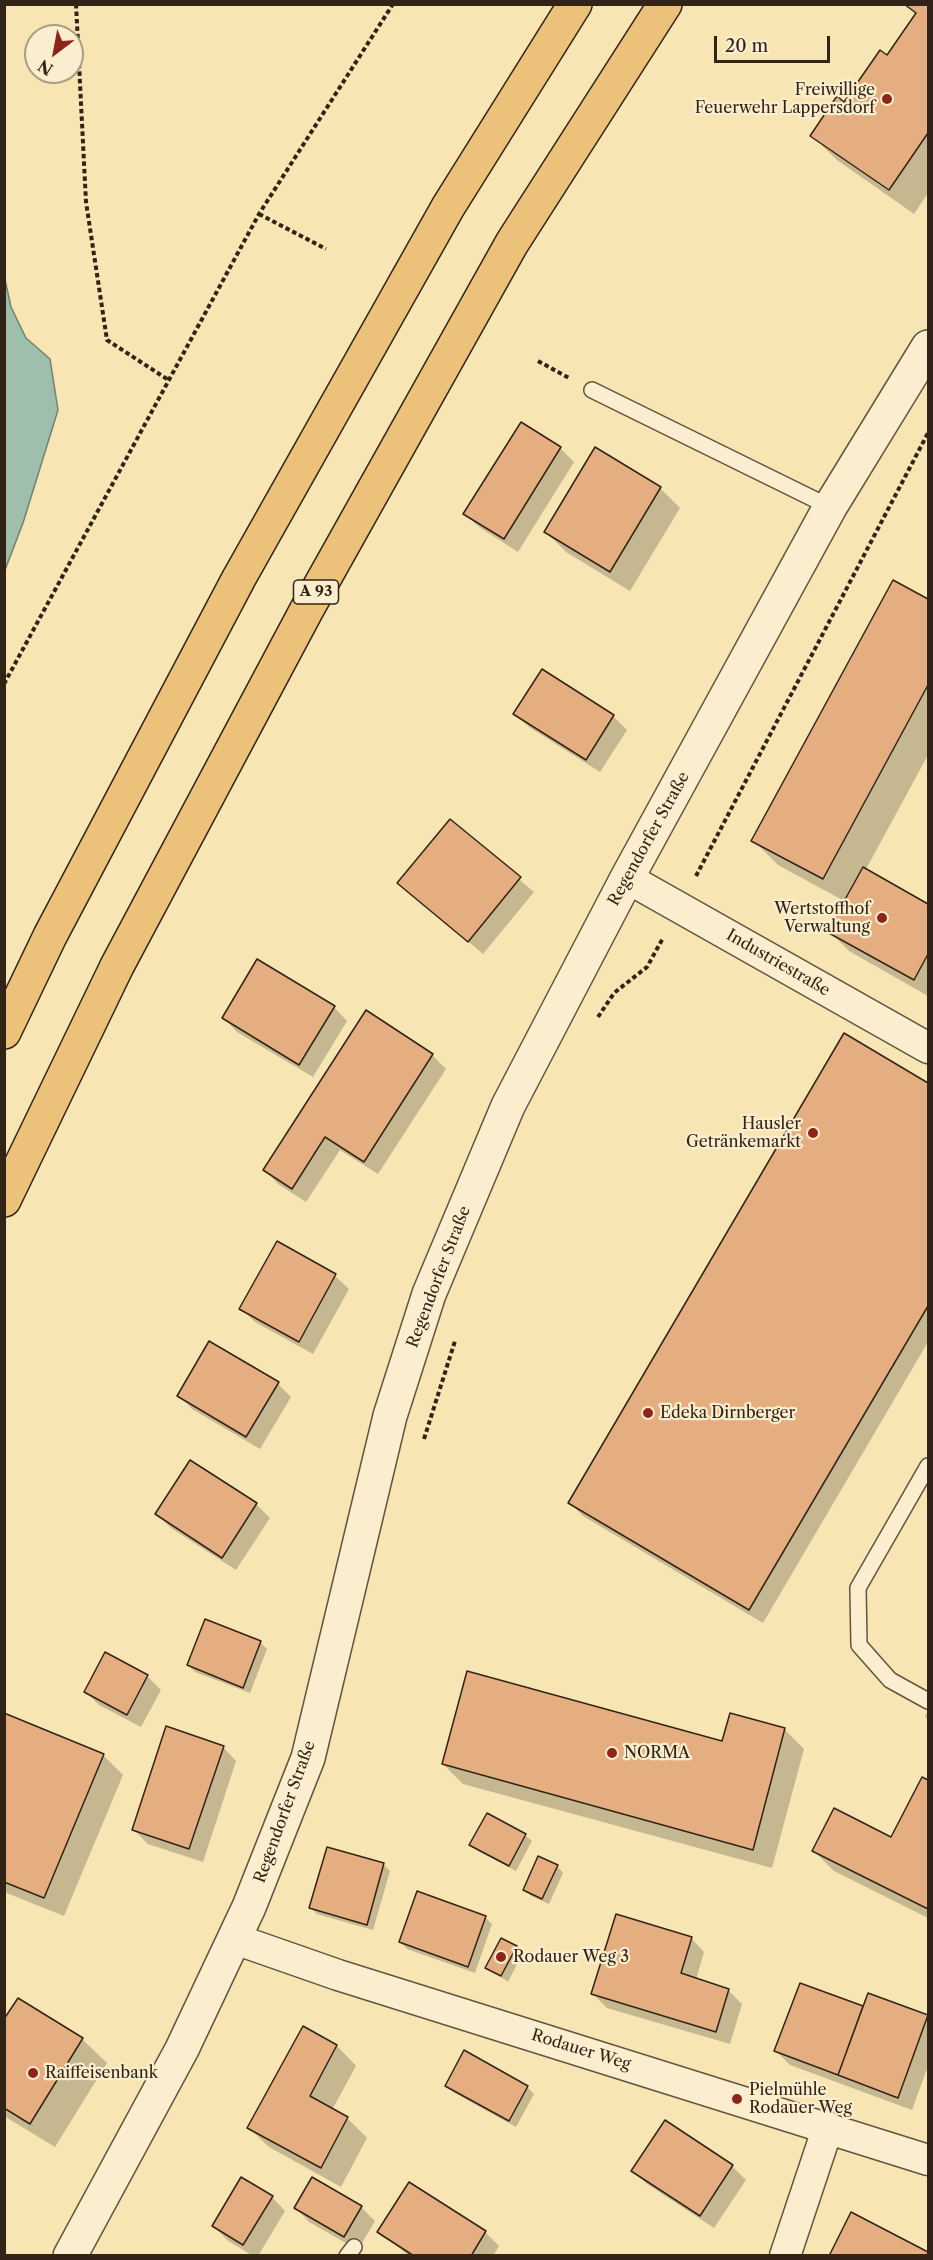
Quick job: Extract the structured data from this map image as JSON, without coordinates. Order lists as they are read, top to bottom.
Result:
{
  "streets": {
    "highway": ["A 93"],
    "street": ["Regendorfer Straße", "Industriestraße", "Rodauer Weg"]
  },
  "crossings": [
    ["Regendorfer Straße", "Industriestraße"],
    ["Regendorfer Straße", "Rodauer Weg"]
  ],
  "places": [
    "Freiwillige Feuerwehr Lappersdorf",
    "Wertstoffhof Verwaltung",
    "Hausler Getränkemarkt",
    "Edeka Dirnberger",
    "NORMA",
    "Rodauer Weg 3",
    "Raiffeisenbank",
    "Pielmühle Rodauer Weg"
  ],
  "scale_bar": "20 m",
  "north": "bottom left"
}
